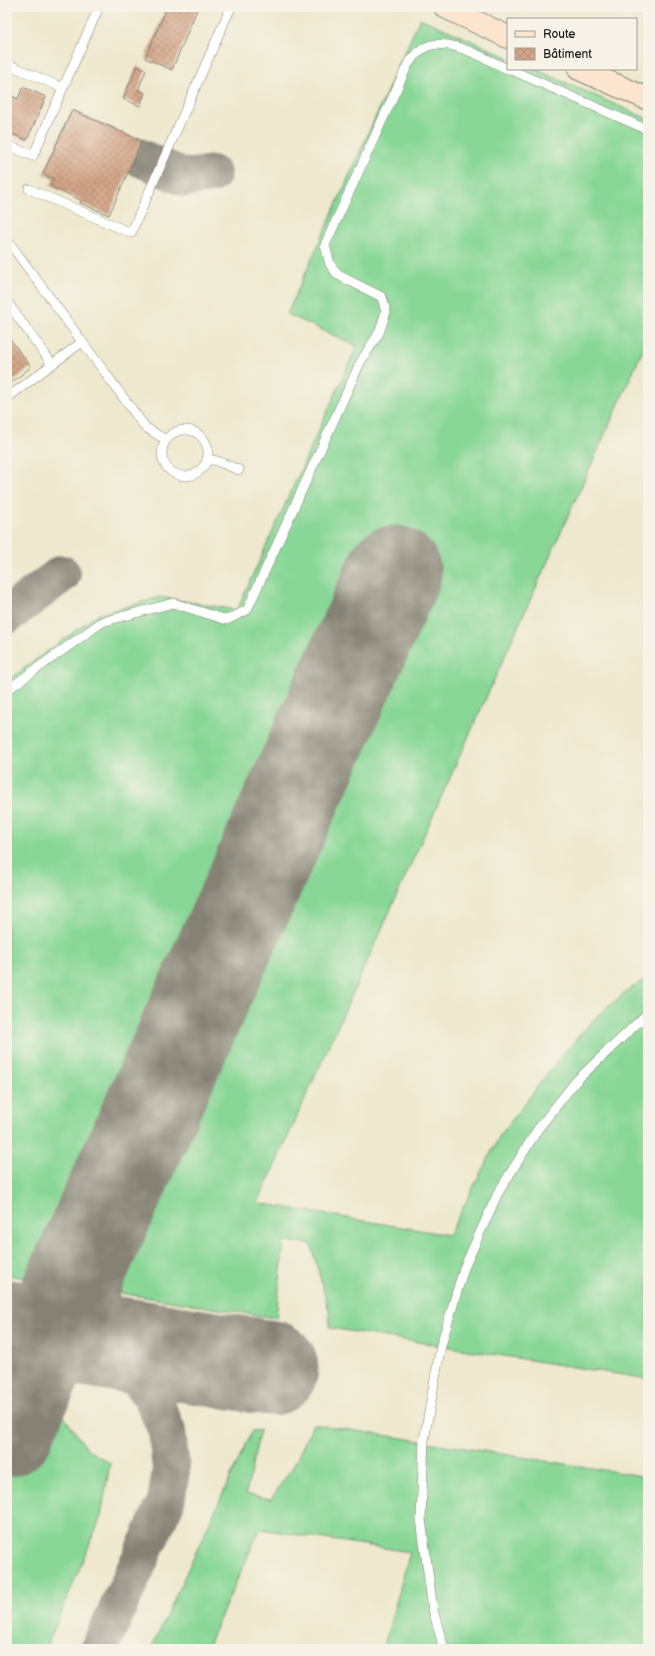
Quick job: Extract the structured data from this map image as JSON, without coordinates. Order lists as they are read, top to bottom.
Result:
{
  "legend": ["Route", "Bâtiment"]
}
